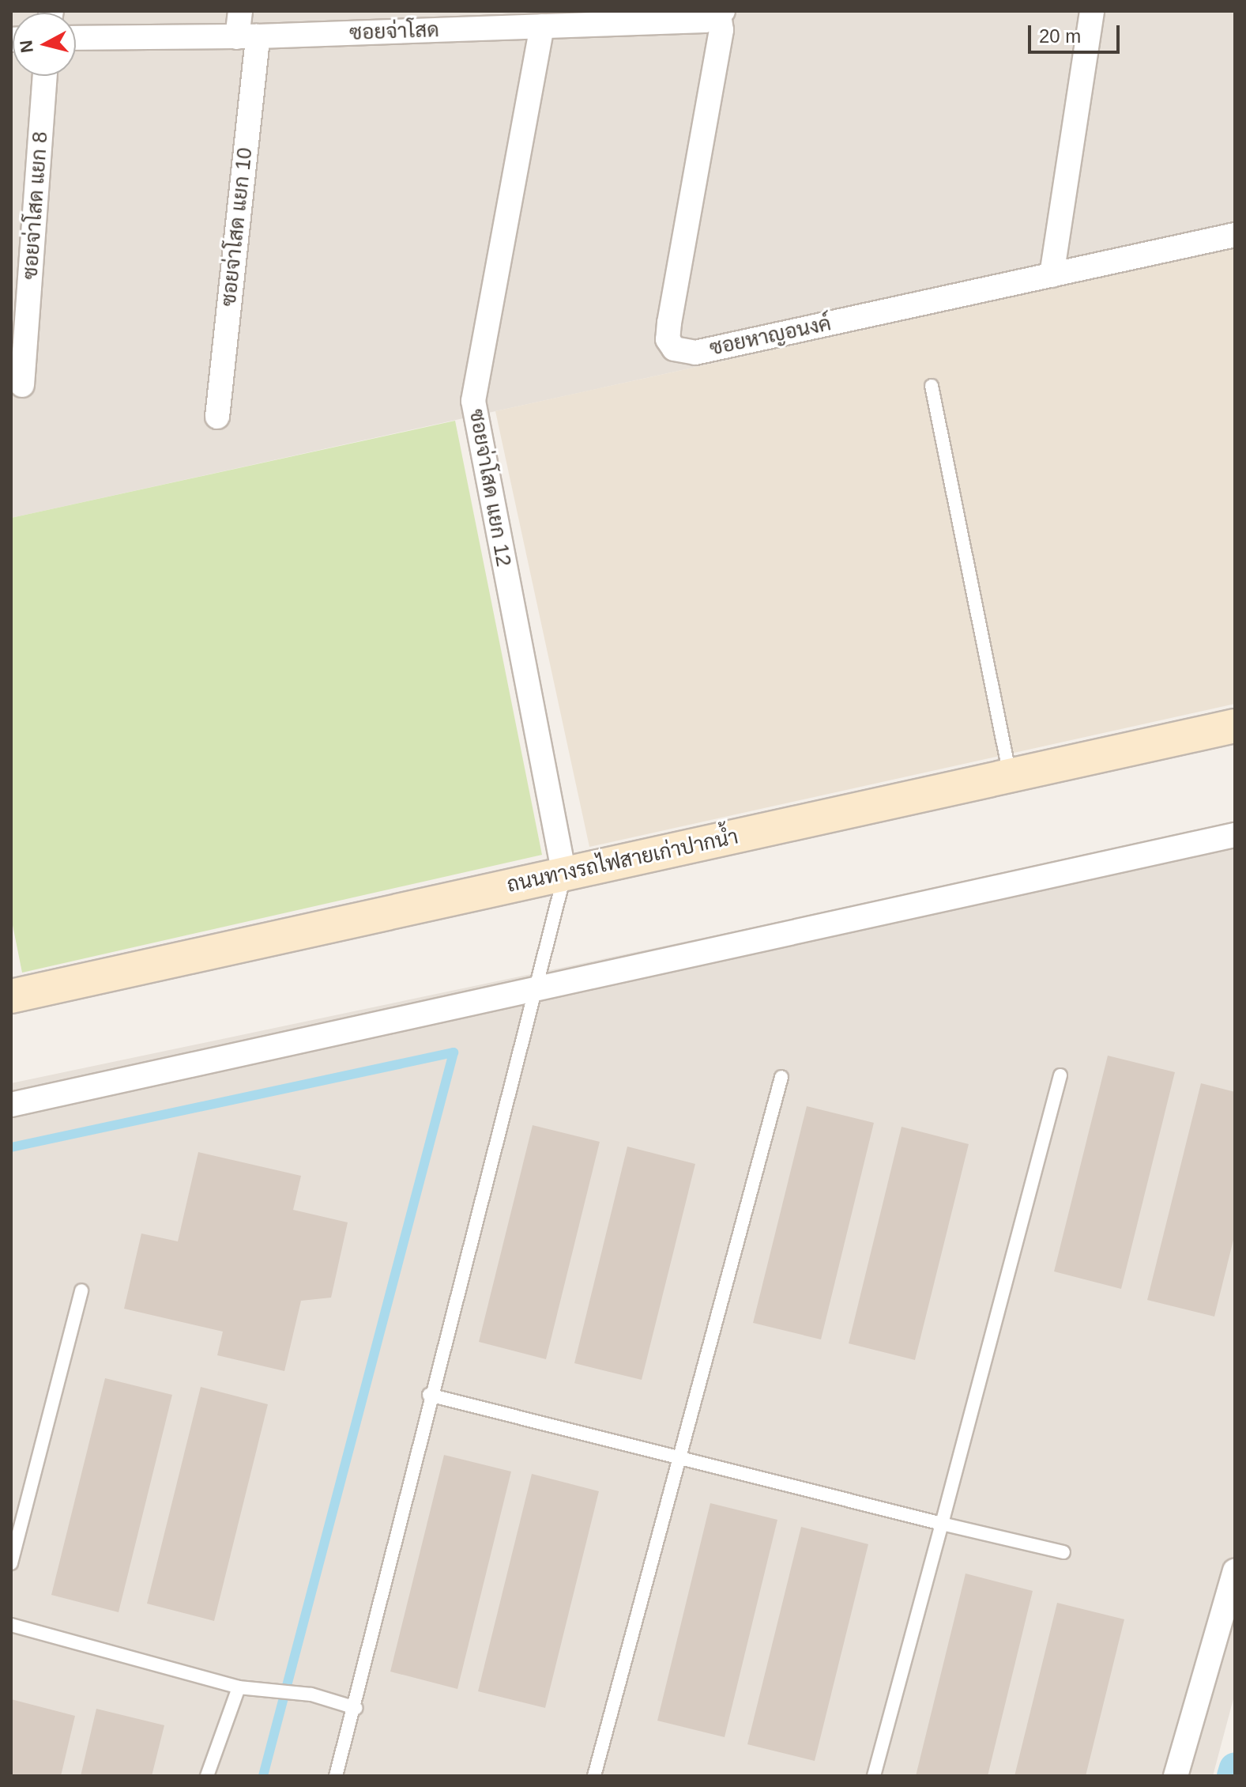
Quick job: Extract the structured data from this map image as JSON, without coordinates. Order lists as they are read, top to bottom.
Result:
{
  "streets": {
    "main road": ["ถนนทางรถไฟสายเก่าปากน้ำ"],
    "street": [
      "ซอยจ่าโสด",
      "ซอยจ่าโสด แยก 8",
      "ซอยจ่าโสด แยก 10",
      "ซอยหาญอนงค์",
      "ซอยจ่าโสด แยก 12"
    ]
  },
  "crossings": [
    ["ซอยจ่าโสด", "ซอยจ่าโสด แยก 10"],
    ["ซอยจ่าโสด", "ซอยหาญอนงค์"],
    ["ซอยจ่าโสด", "ซอยจ่าโสด แยก 12"],
    ["ซอยจ่าโสด แยก 12", "ถนนทางรถไฟสายเก่าปากน้ำ"]
  ],
  "scale_bar": "20 m",
  "north": "left"
}
